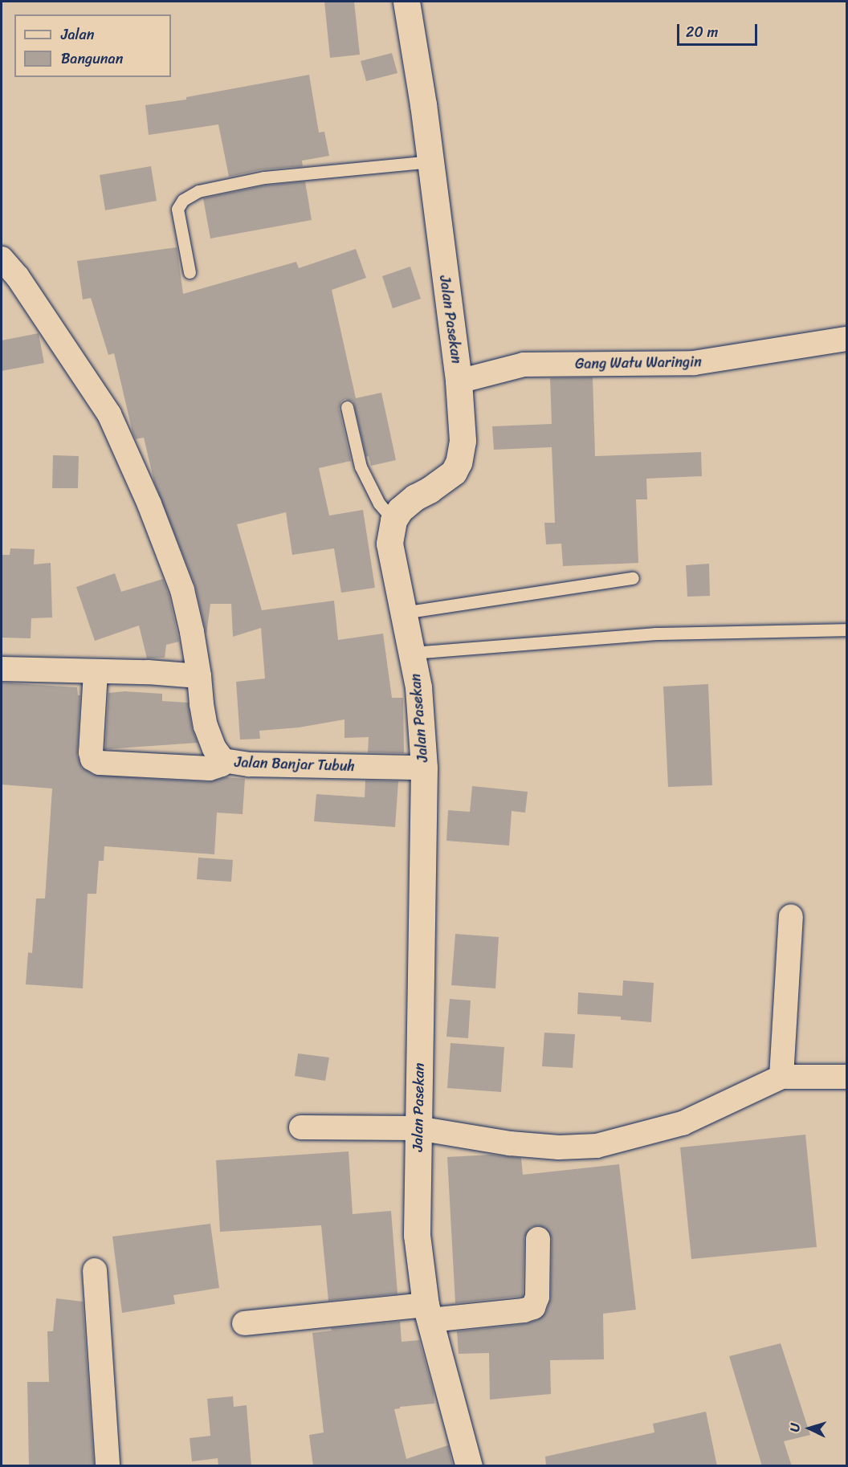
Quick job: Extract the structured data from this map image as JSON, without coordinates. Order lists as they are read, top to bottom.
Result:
{
  "streets": {
    "street": ["Jalan Pasekan", "Gang Watu Waringin", "Jalan Banjar Tubuh"]
  },
  "crossings": [
    ["Jalan Pasekan", "Gang Watu Waringin"],
    ["Jalan Pasekan", "Jalan Banjar Tubuh"]
  ],
  "legend": ["Jalan", "Bangunan"],
  "scale_bar": "20 m",
  "north": "left"
}
